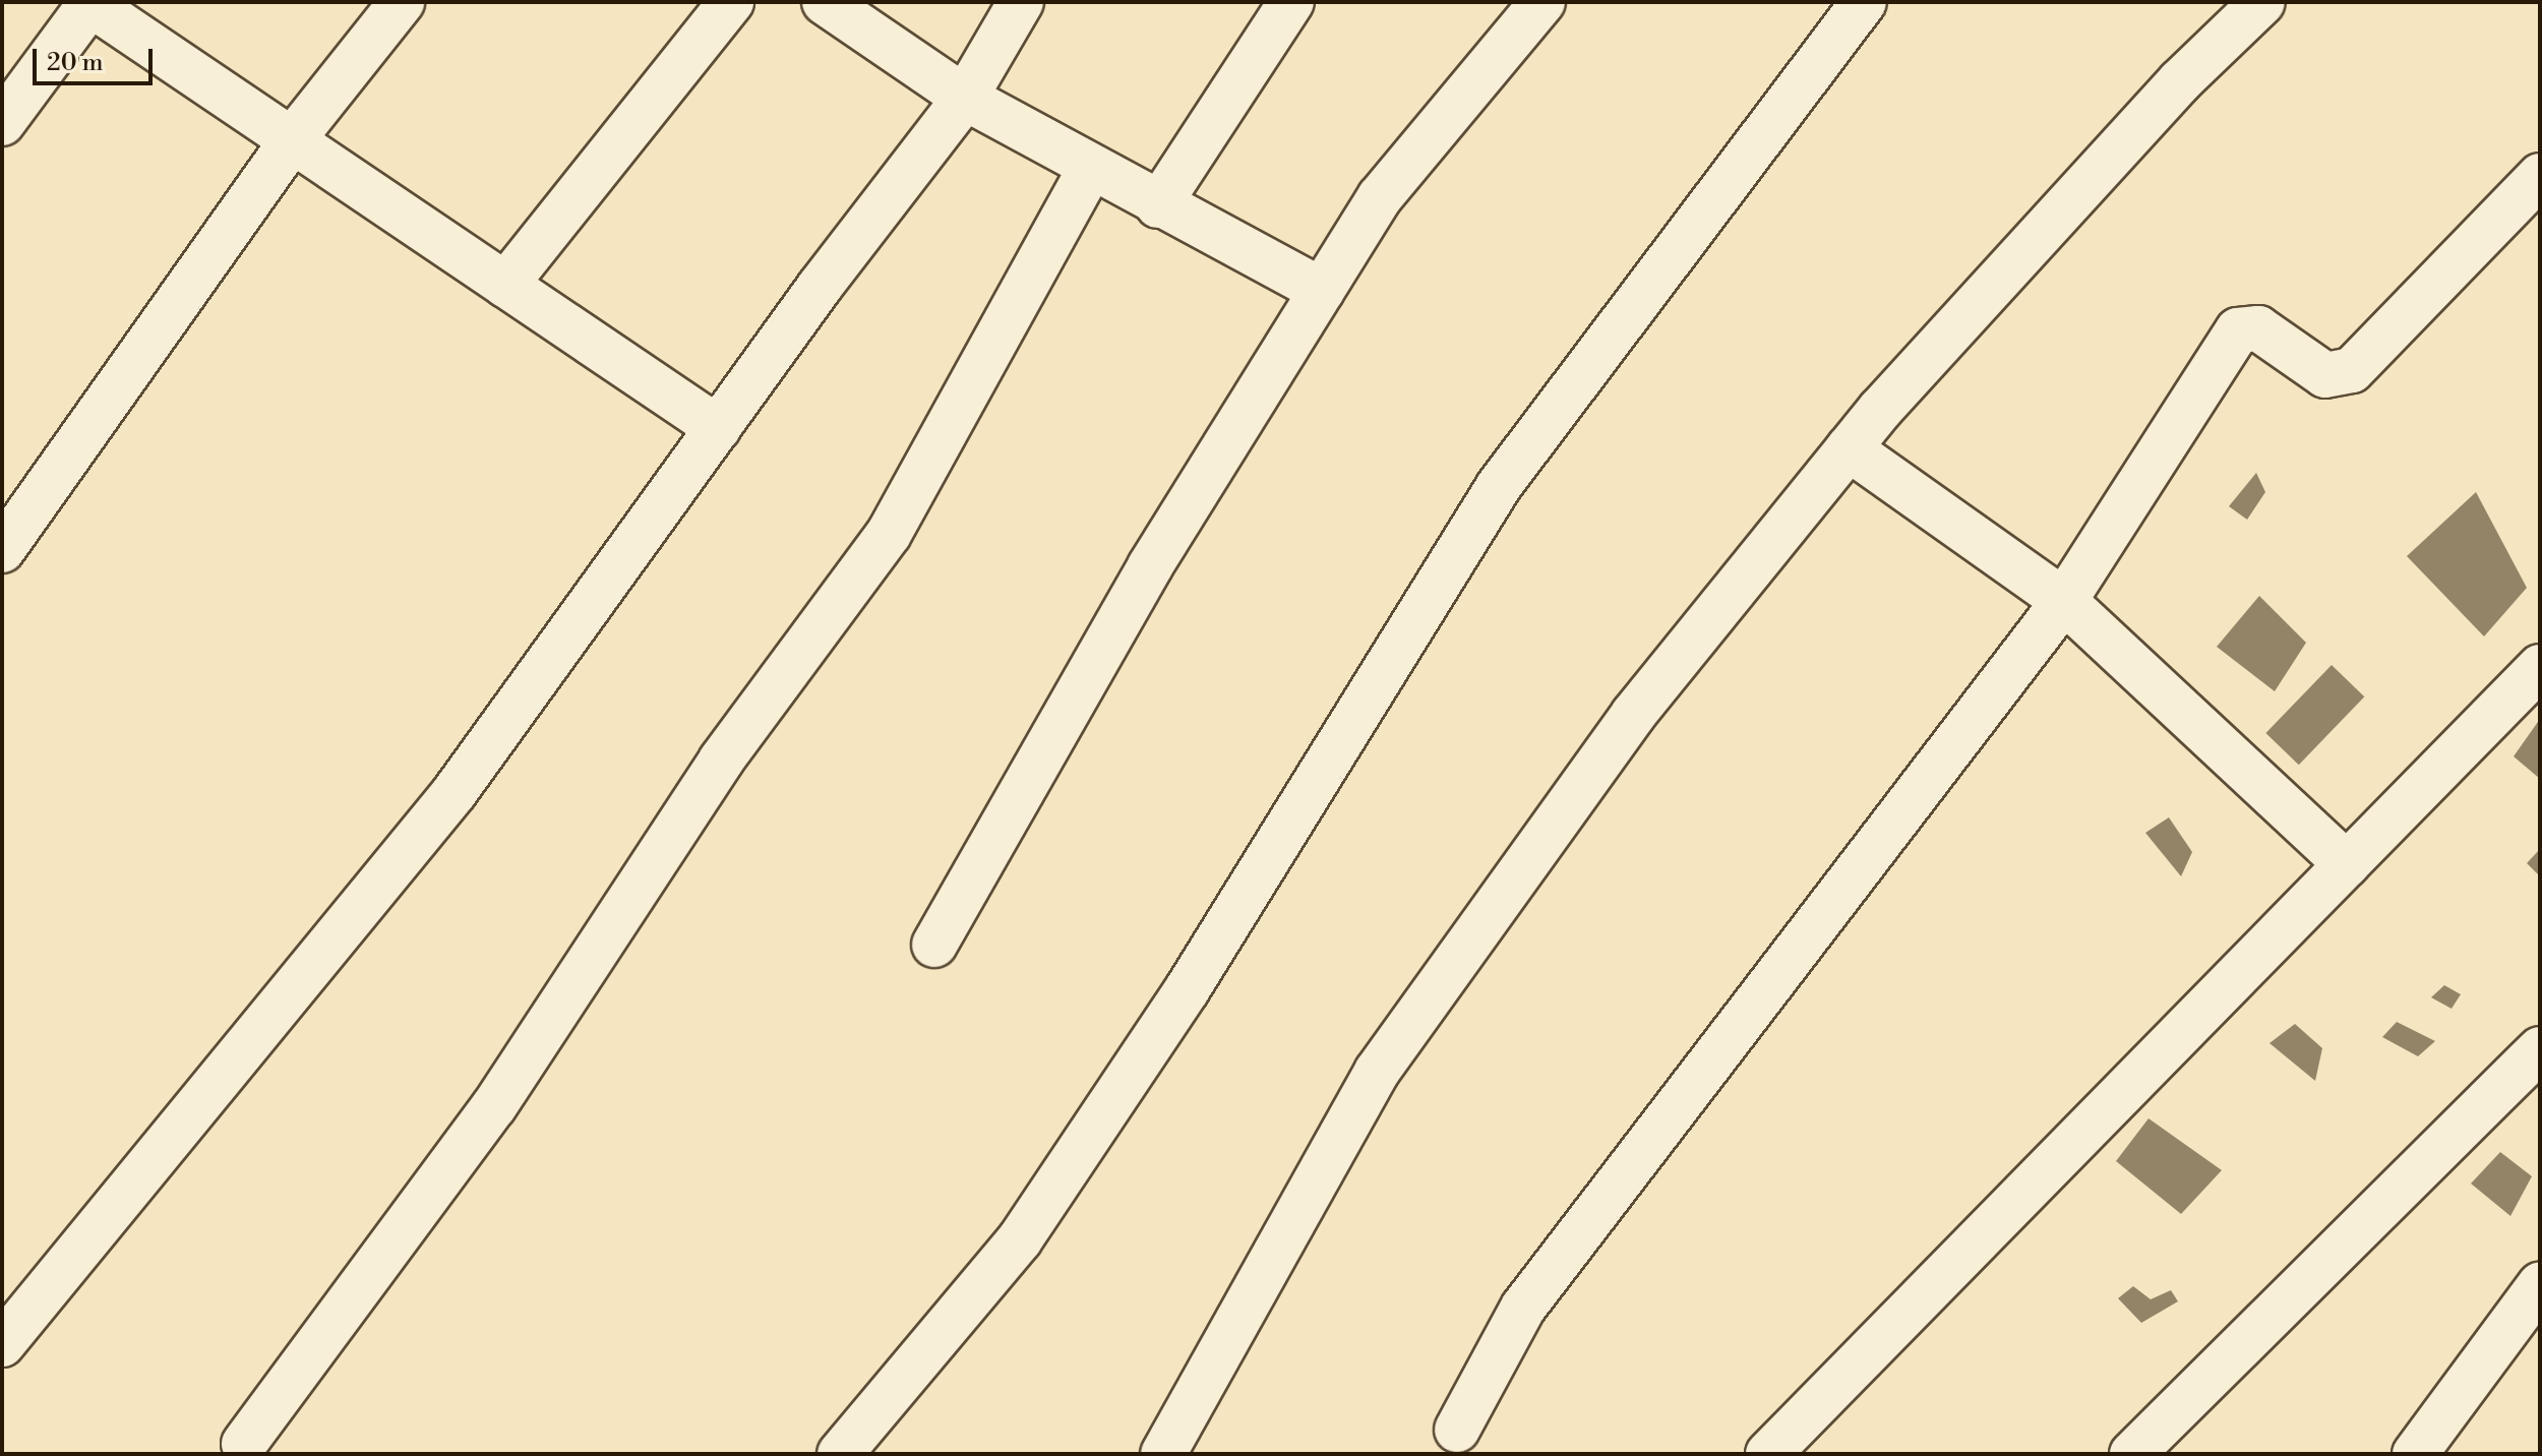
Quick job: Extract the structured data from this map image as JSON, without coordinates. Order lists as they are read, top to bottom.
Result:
{
  "scale_bar": "20 m"
}
